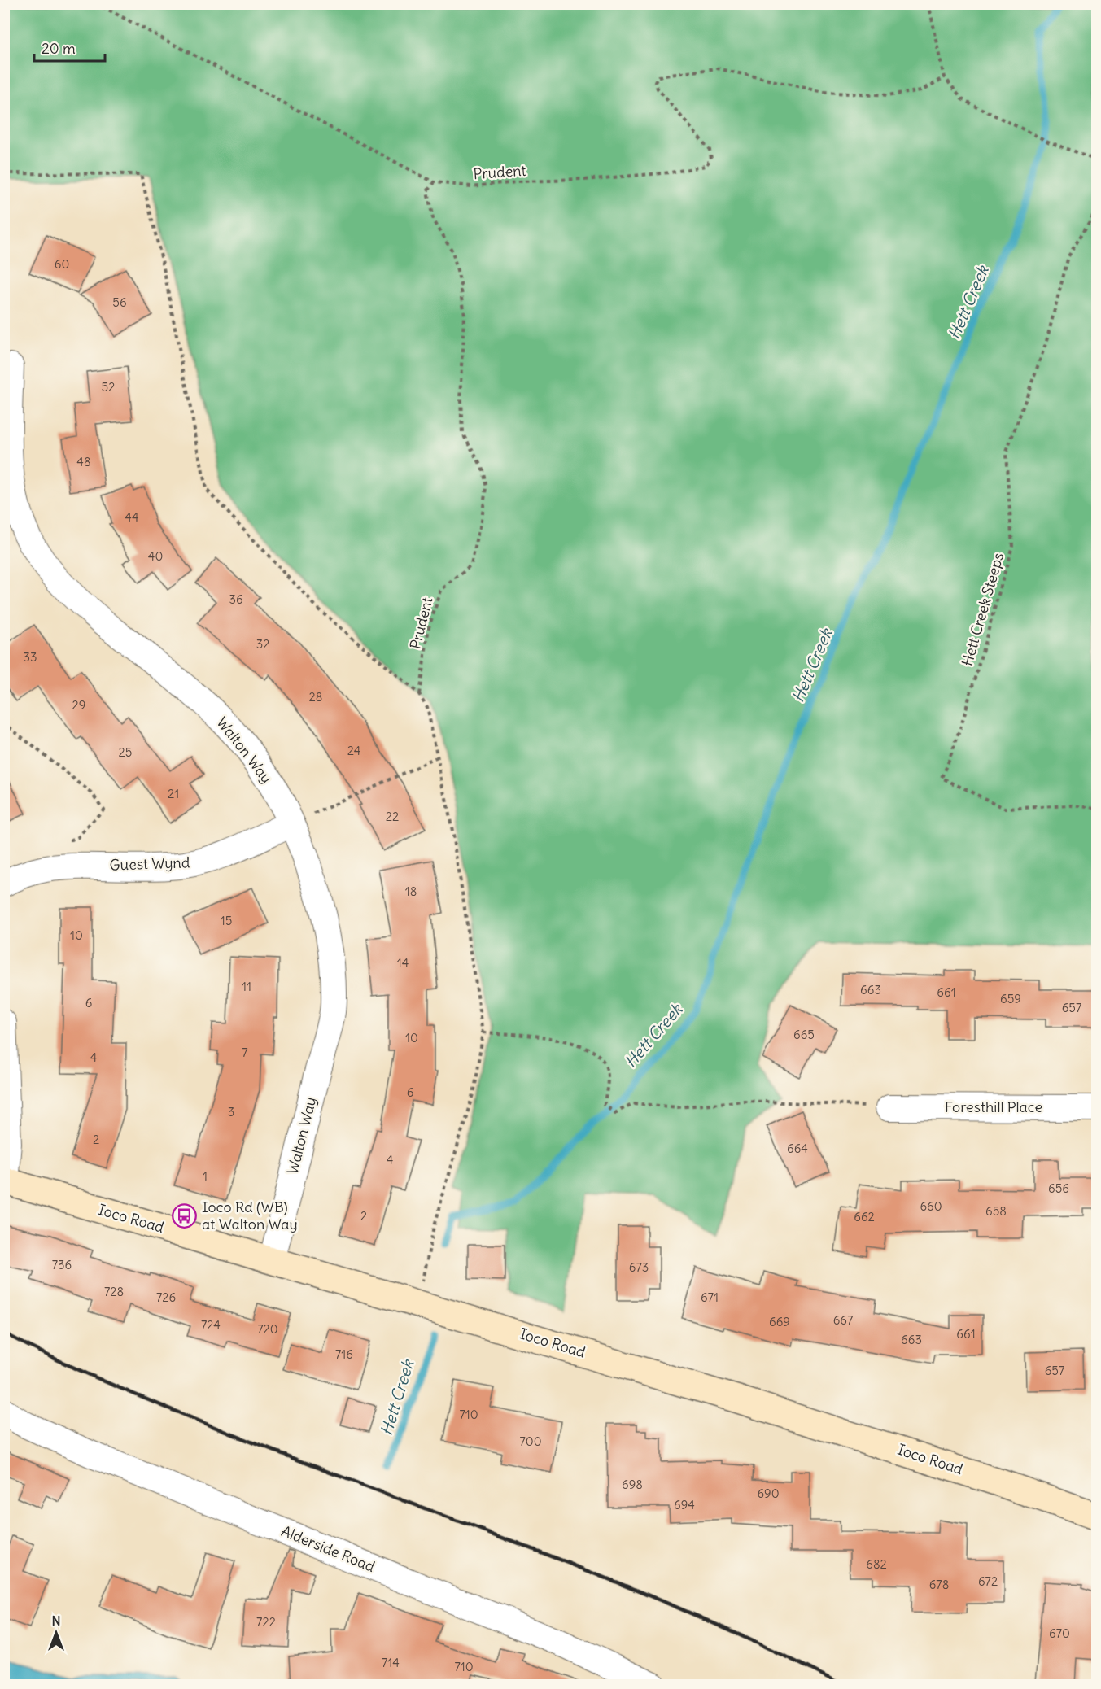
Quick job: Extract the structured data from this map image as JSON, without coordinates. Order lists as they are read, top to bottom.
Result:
{
  "streets": {
    "main road": ["Ioco Road"],
    "street": [
      "Walton Way",
      "Guest Wynd",
      "Foresthill Place",
      "Alderside Road"
    ],
    "path": ["Prudent", "Hett Creek Steeps"]
  },
  "crossings": [
    ["Walton Way", "Guest Wynd"],
    ["Walton Way", "Ioco Road"]
  ],
  "water": ["Hett Creek"],
  "places": {
    "bus stop": ["Ioco Rd (WB) at Walton Way"]
  },
  "house_numbers": [
    "60",
    "56",
    "52",
    "48",
    "44",
    "40",
    "36",
    "32",
    "33",
    "28",
    "29",
    "24",
    "25",
    "21",
    "22",
    "18",
    "15",
    "10",
    "14",
    "11",
    "663",
    "661",
    "659",
    "6",
    "657",
    "665",
    "10",
    "7",
    "4",
    "6",
    "3",
    "2",
    "664",
    "4",
    "1",
    "656",
    "660",
    "658",
    "2",
    "662",
    "736",
    "673",
    "728",
    "726",
    "671",
    "667",
    "669",
    "724",
    "720",
    "661",
    "663",
    "716",
    "657",
    "710",
    "700",
    "698",
    "690",
    "694",
    "682",
    "672",
    "678",
    "722",
    "670",
    "714",
    "710"
  ],
  "scale_bar": "20 m",
  "north": "top"
}
